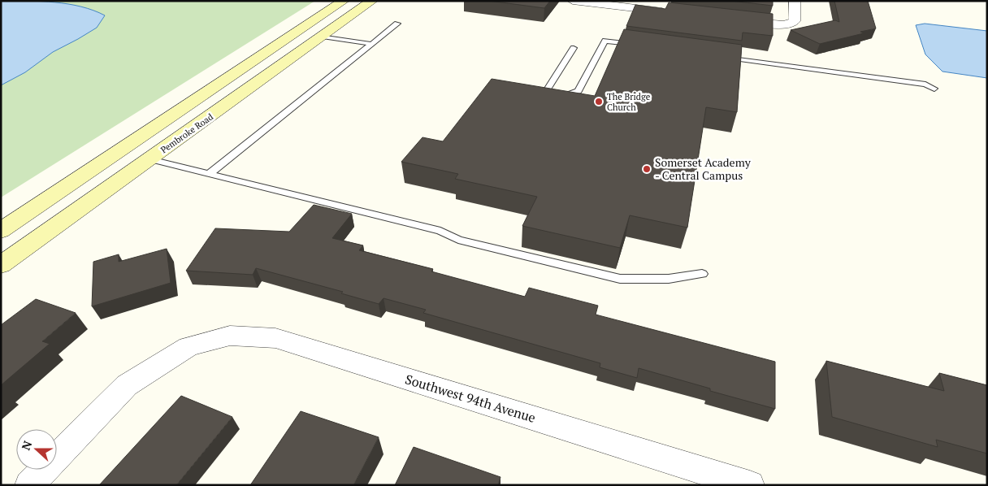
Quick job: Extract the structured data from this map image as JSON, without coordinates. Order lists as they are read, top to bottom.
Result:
{
  "streets": {
    "main road": ["Pembroke Road"],
    "street": ["Southwest 94th Avenue"]
  },
  "places": ["The Bridge Church", "Somerset Academy - Central Campus"],
  "north": "left"
}
